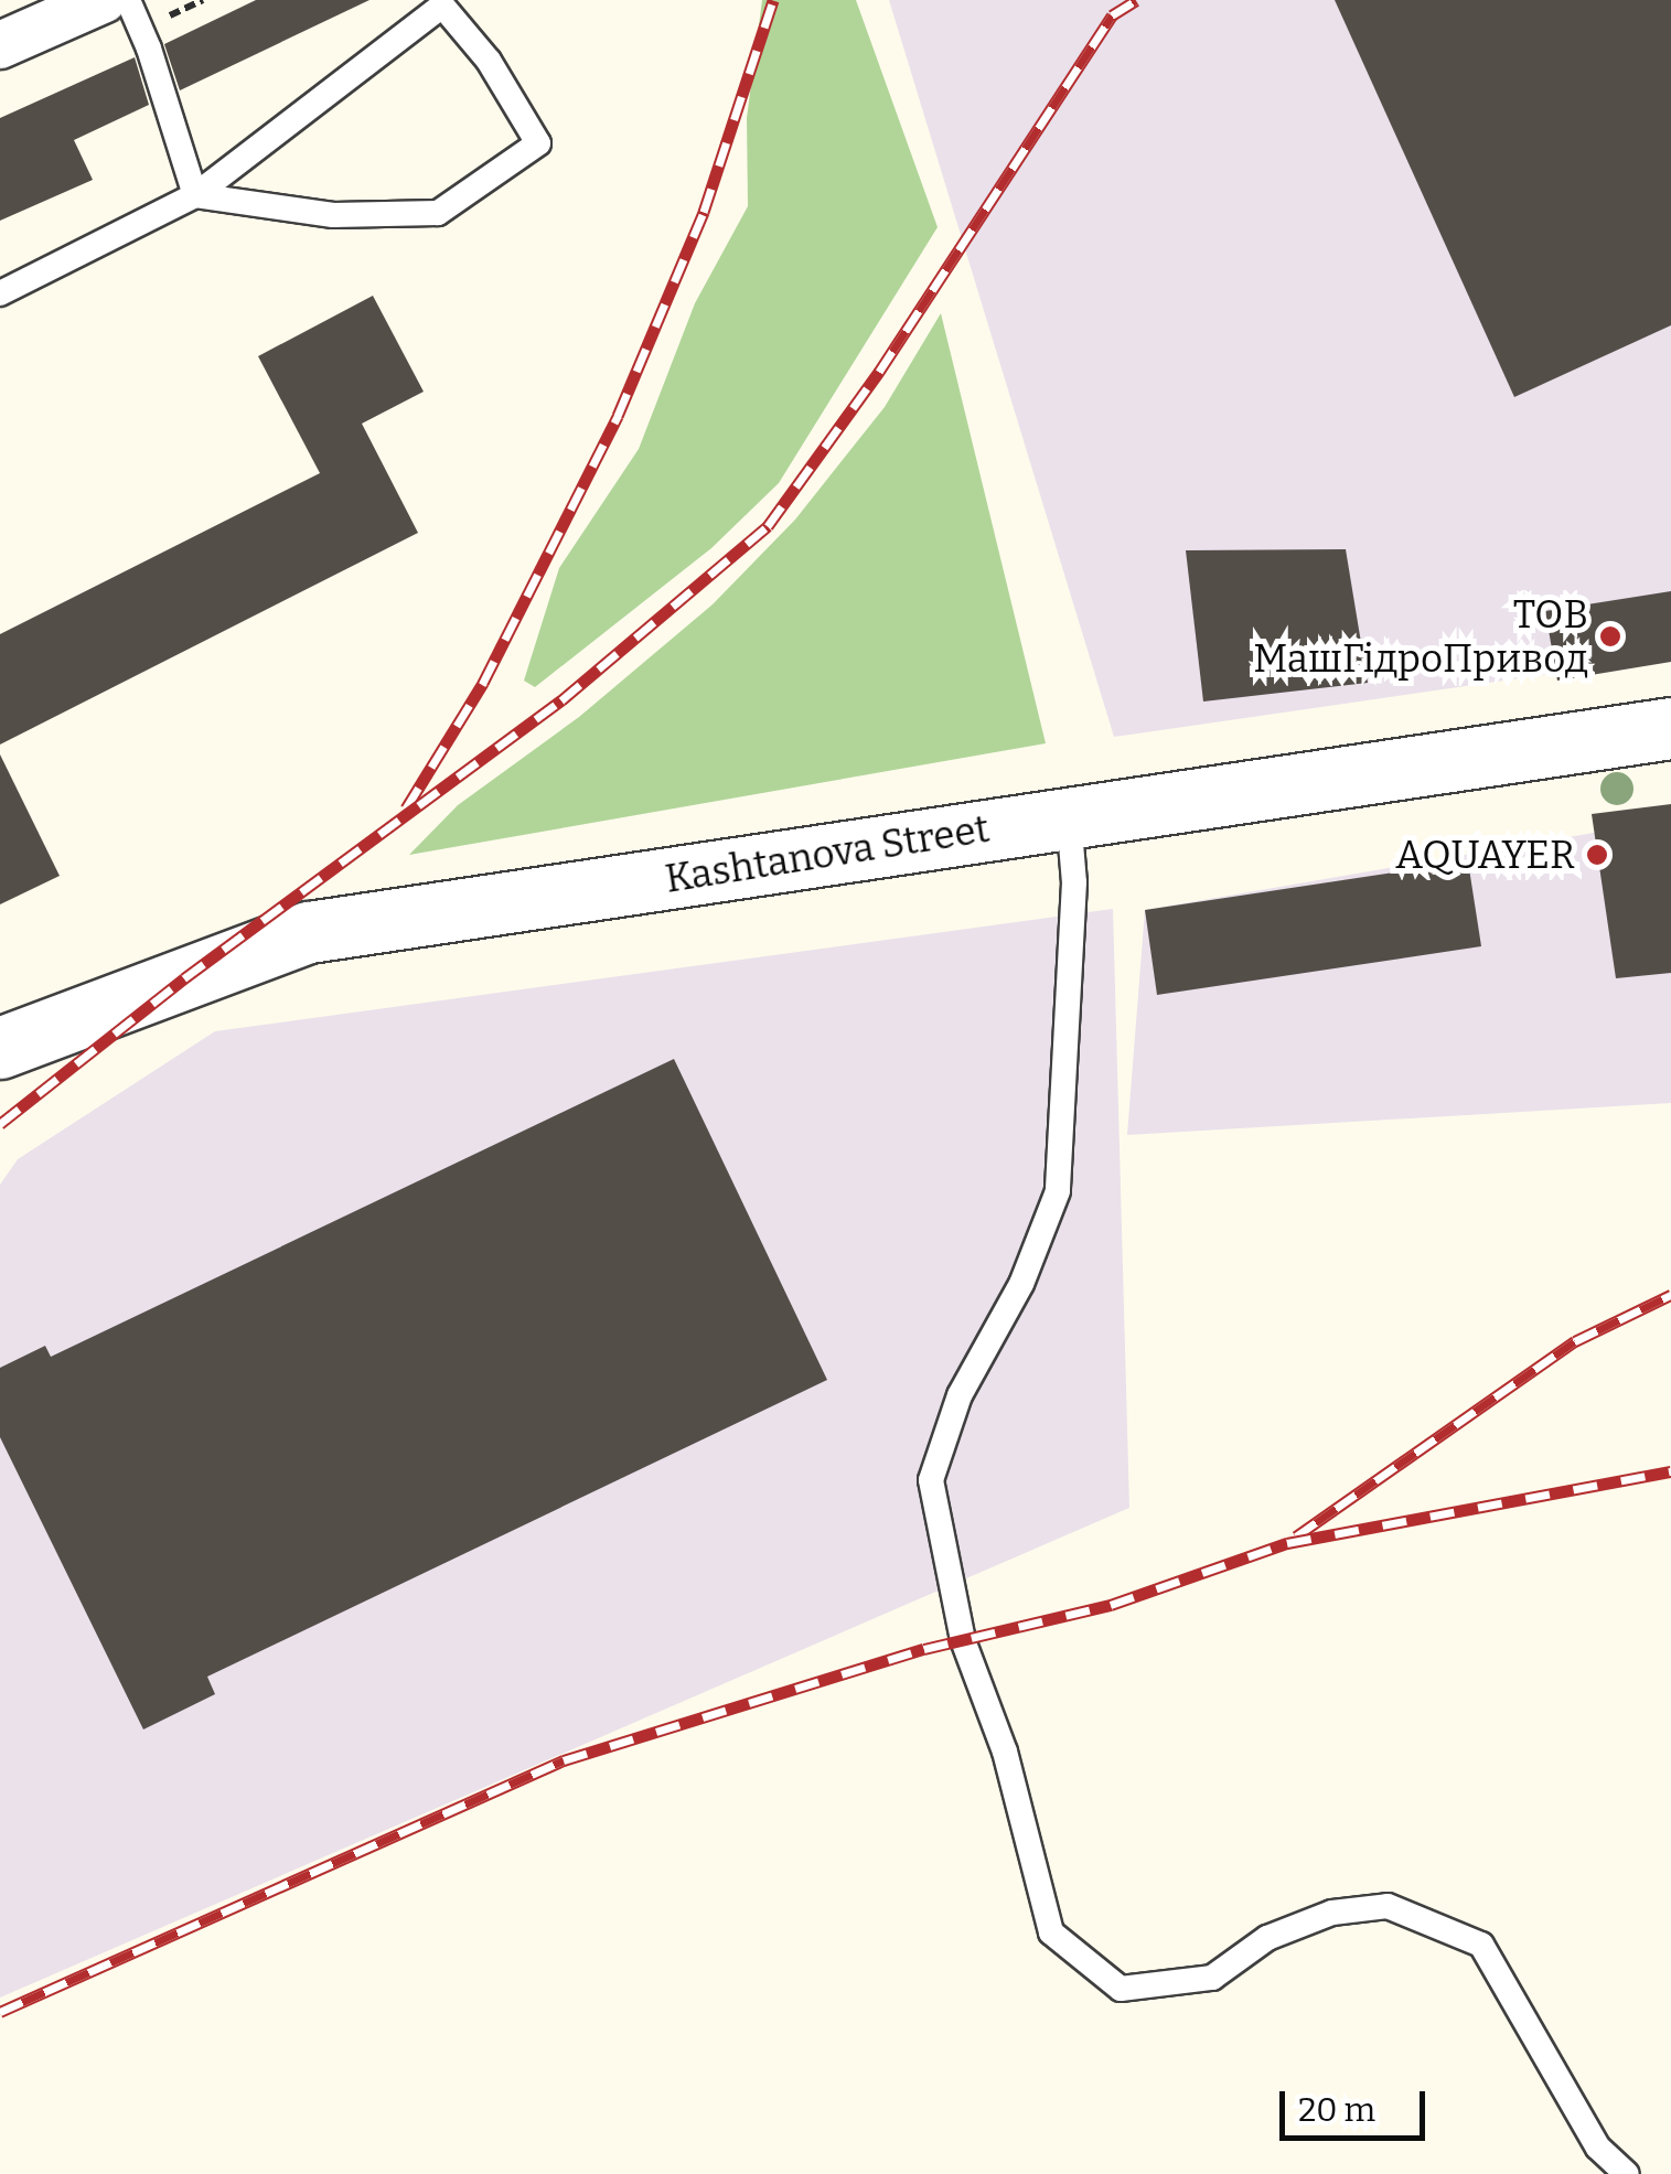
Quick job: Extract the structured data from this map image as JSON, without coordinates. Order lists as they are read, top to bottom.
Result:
{
  "streets": {
    "street": ["Kashtanova Street"]
  },
  "places": ["ТОВ МашГідроПривод", "AQUAYER"],
  "scale_bar": "20 m"
}
